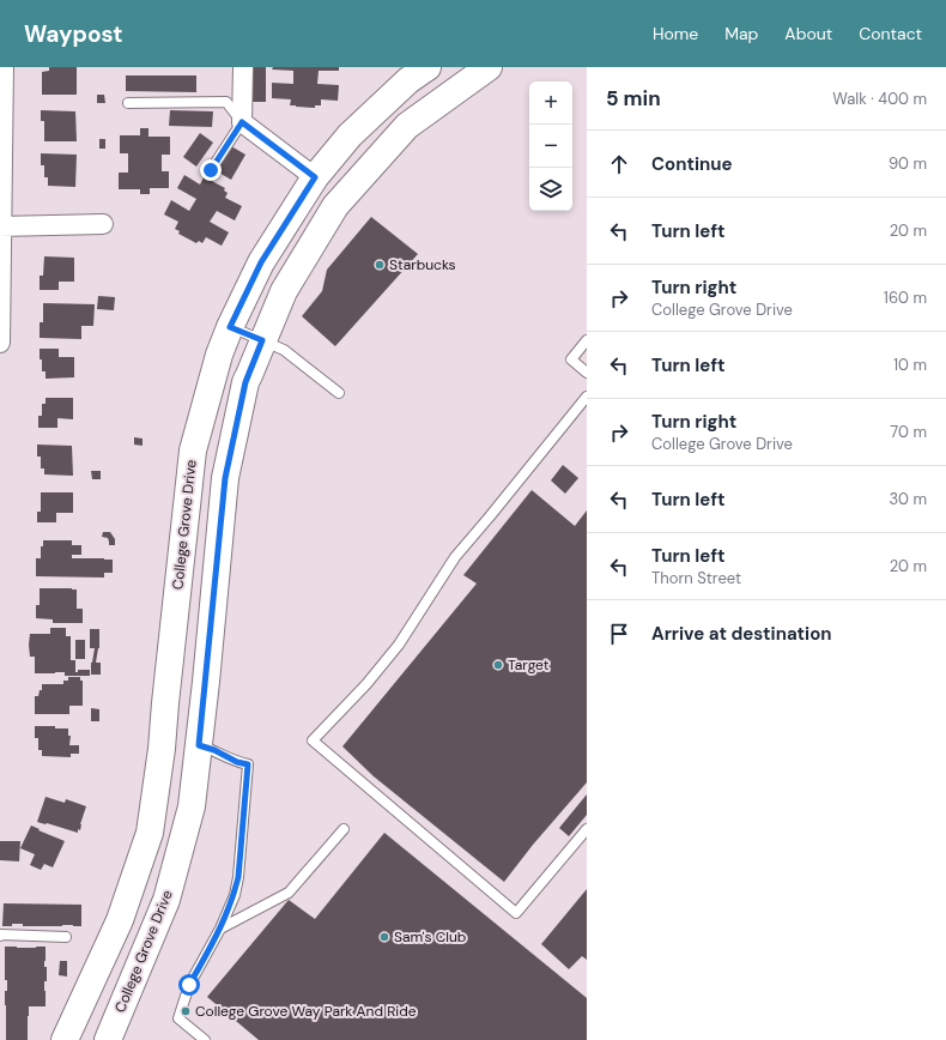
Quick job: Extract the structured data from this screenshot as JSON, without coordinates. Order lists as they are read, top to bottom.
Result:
{
  "streets": {
    "main road": ["College Grove Drive"]
  },
  "places": [
    "Starbucks",
    "Target",
    "Sam's Club",
    "College Grove Way Park And Ride"
  ],
  "page": {
    "header": "Waypost",
    "nav": [
      "Home",
      "Map",
      "About",
      "Contact"
    ],
    "heading": ["5 min", "Walk · 400 m"],
    "map_buttons": ["+", "−"],
    "list": [
      ["Continue", "90 m"],
      ["Turn left", "20 m"],
      ["Turn right", "College Grove Drive", "160 m"],
      ["Turn left", "10 m"],
      ["Turn right", "College Grove Drive", "70 m"],
      ["Turn left", "30 m"],
      ["Turn left", "Thorn Street", "20 m"],
      "Arrive at destination"
    ]
  }
}
